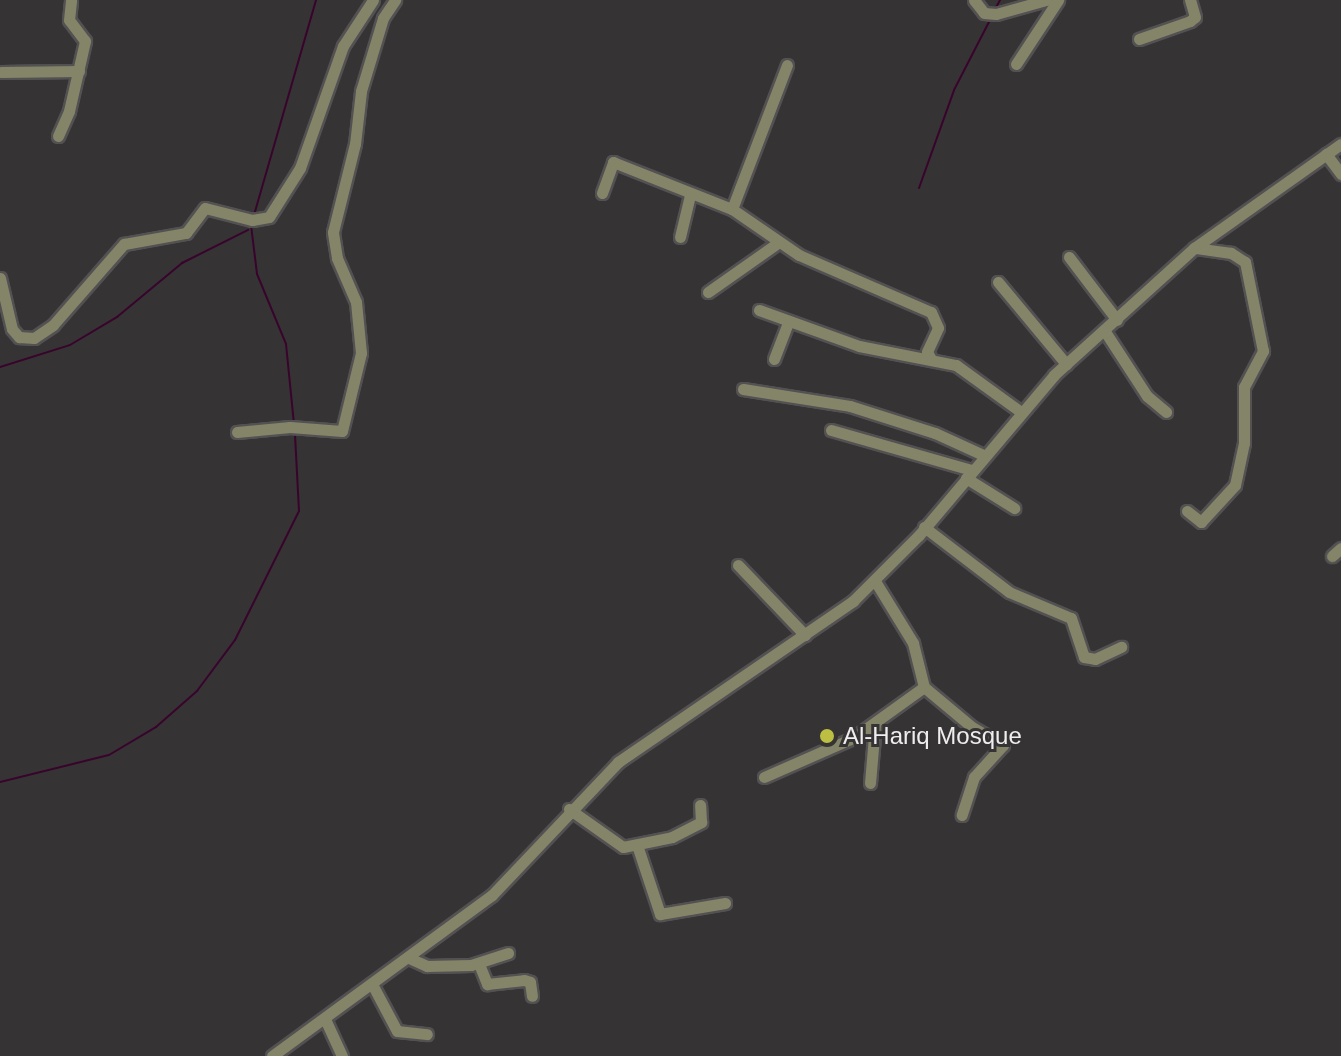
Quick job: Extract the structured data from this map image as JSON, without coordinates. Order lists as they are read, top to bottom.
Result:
{
  "places": ["Al-Hariq Mosque"]
}
